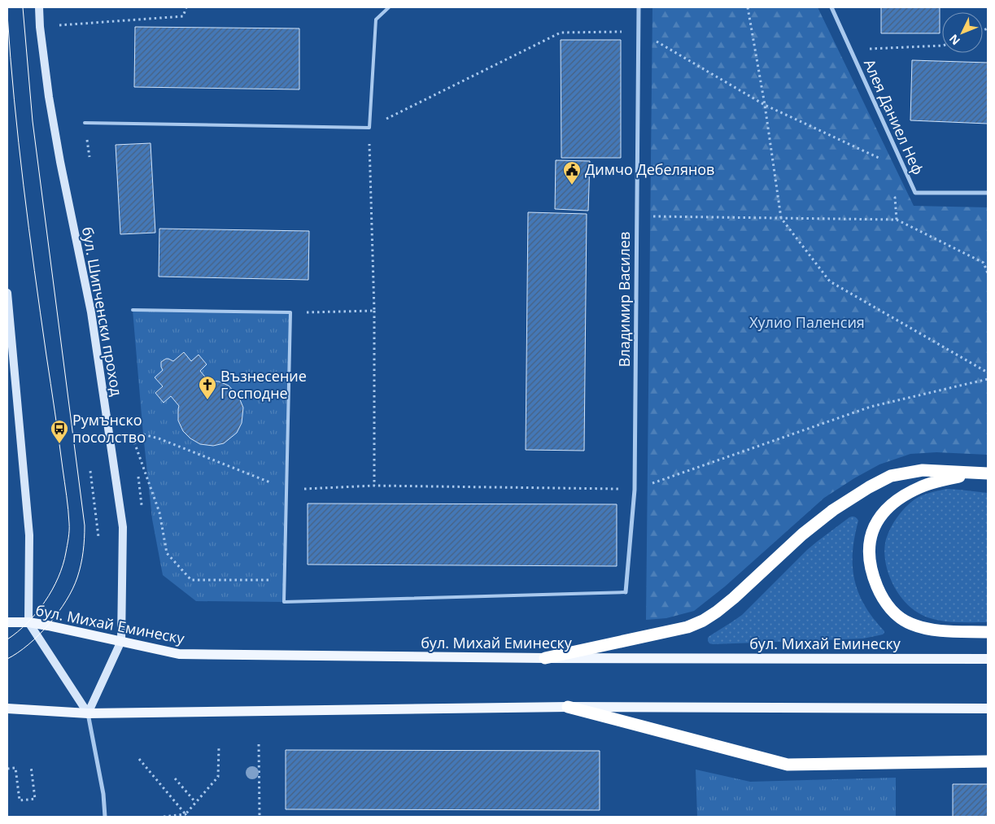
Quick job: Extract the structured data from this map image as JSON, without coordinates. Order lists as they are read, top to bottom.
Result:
{
  "streets": {
    "main road": ["бул. Шипченски проход", "бул. Михай Еминеску"],
    "street": ["Алея Даниел Неф", "Владимир Василев"]
  },
  "crossings": [
    ["бул. Шипченски проход", "бул. Михай Еминеску"]
  ],
  "parks": ["Хулио Паленсия"],
  "places": {
    "public building": ["Димчо Дебелянов"],
    "church": ["Възнесение Господне"],
    "bus stop": ["Румънско посолство"]
  },
  "north": "bottom left"
}
